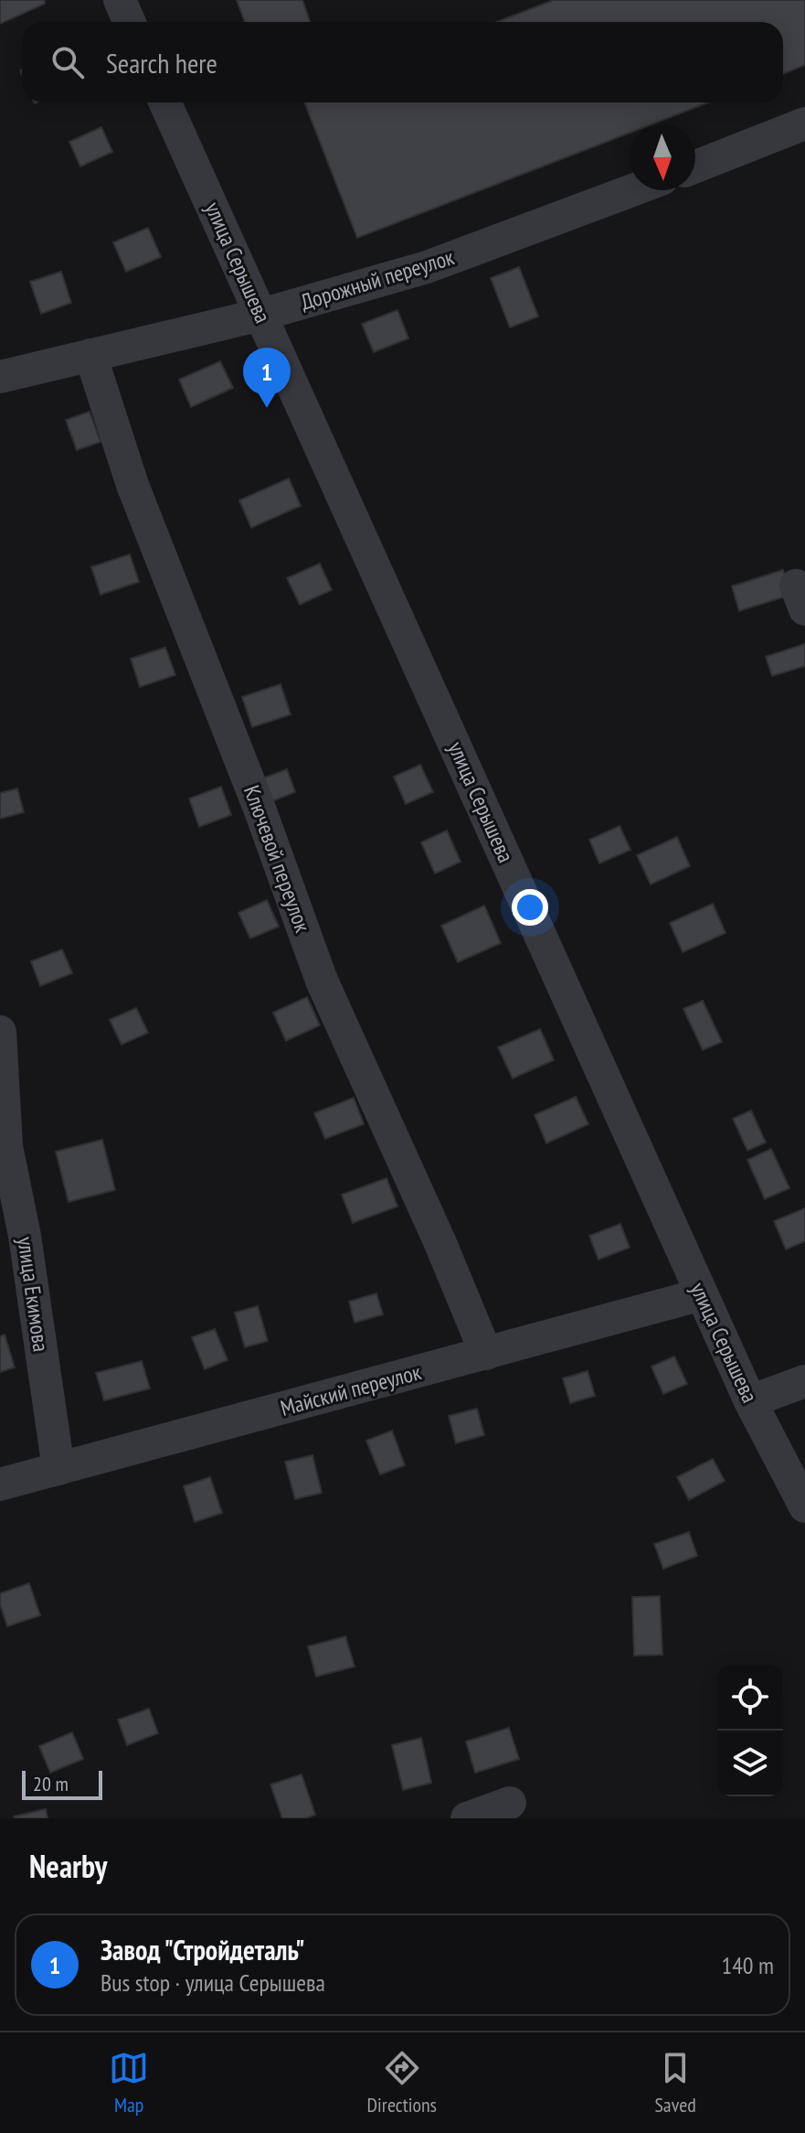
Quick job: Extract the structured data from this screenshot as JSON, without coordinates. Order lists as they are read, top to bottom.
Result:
{
  "streets": {
    "street": [
      "улица Серышева",
      "Дорожный переулок",
      "Ключевой переулок",
      "улица Екимова",
      "Майский переулок"
    ]
  },
  "crossings": [
    ["улица Серышева", "Дорожный переулок"],
    ["улица Серышева", "Майский переулок"],
    ["Дорожный переулок", "Ключевой переулок"],
    ["Ключевой переулок", "Майский переулок"],
    ["улица Екимова", "Майский переулок"]
  ],
  "scale_bar": "20 m",
  "north": "bottom",
  "page": {
    "search": "Search here",
    "pins": "1",
    "scale": "20 m",
    "heading": "Nearby",
    "list": [
      {
        "mark": "1",
        "name": "Завод \"Стройдеталь\"",
        "note": "Bus stop · улица Серышева",
        "value": "140 m"
      }
    ],
    "nav": ["Map", "Directions", "Saved"]
  }
}
